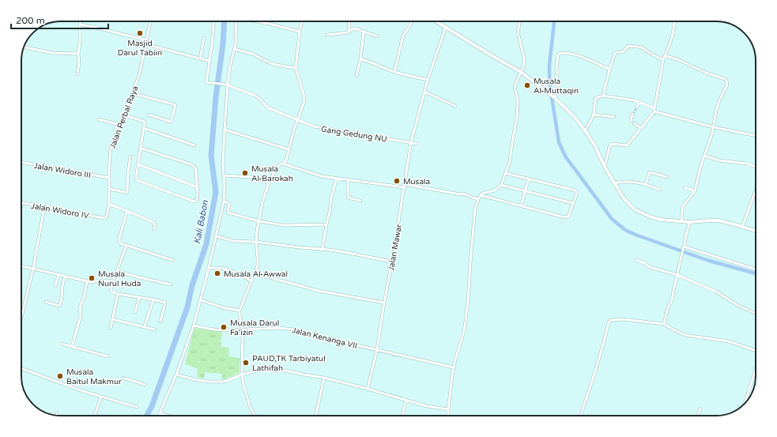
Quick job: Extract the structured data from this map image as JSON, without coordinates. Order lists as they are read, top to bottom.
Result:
{
  "streets": {
    "street": [
      "Jalan Perbal Raya",
      "Gang Gedung NU",
      "Jalan Widoro III",
      "Jalan Widoro IV",
      "Jalan Mawar",
      "Jalan Kenanga VII"
    ]
  },
  "crossings": [
    ["Jalan Perbal Raya", "Jalan Widoro III"],
    ["Jalan Perbal Raya", "Jalan Widoro IV"],
    ["Gang Gedung NU", "Jalan Mawar"],
    ["Jalan Mawar", "Jalan Kenanga VII"]
  ],
  "water": ["Kali Babon"],
  "places": [
    "Masjid Darul Tabiin",
    "Musala Al-Muttaqin",
    "Musala Al-Barokah",
    "Musala",
    "Musala Al-Awwal",
    "Musala Nurul Huda",
    "Musala Darul Fa'izin",
    "PAUD,TK Tarbiyatul Lathifah",
    "Musala Baitul Makmur"
  ],
  "scale_bar": "200 m"
}
